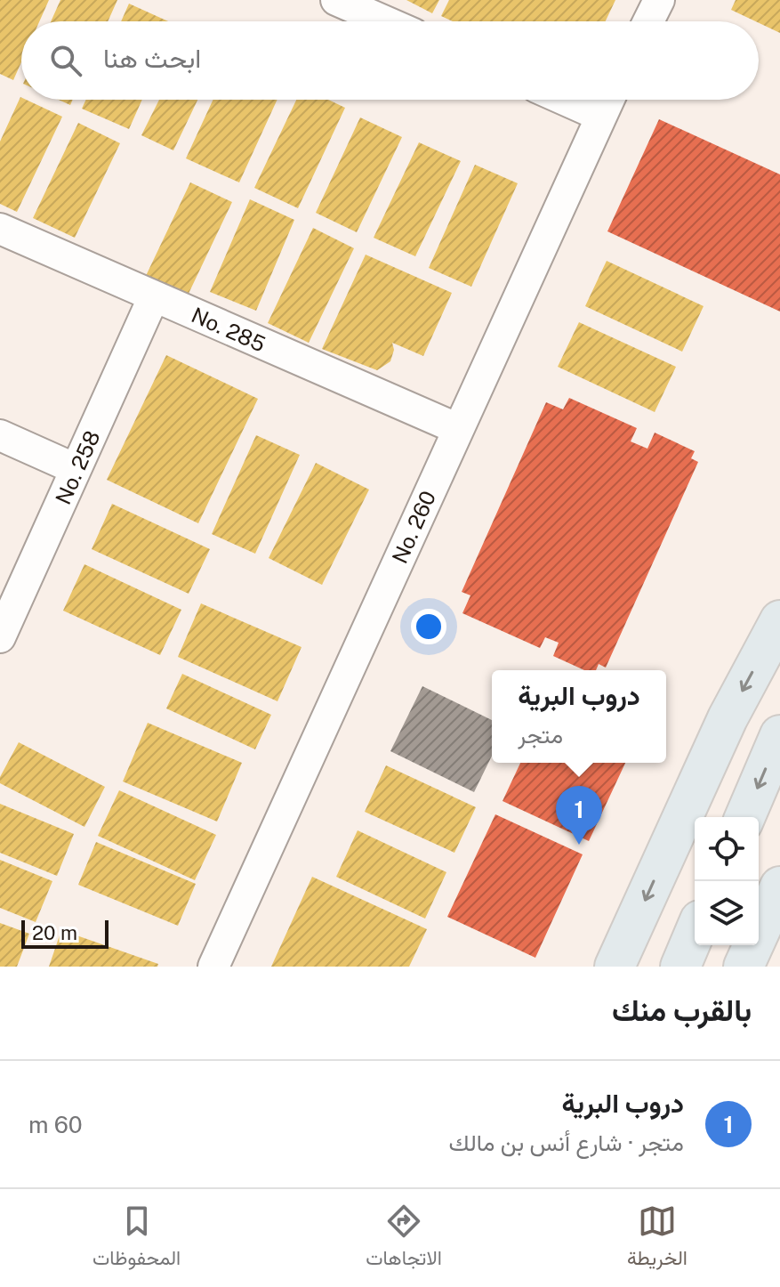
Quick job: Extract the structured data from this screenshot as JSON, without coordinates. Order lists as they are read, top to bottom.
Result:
{
  "streets": {
    "street": ["No. 285", "No. 258", "No. 260"]
  },
  "crossings": [
    ["No. 285", "No. 258"],
    ["No. 285", "No. 260"]
  ],
  "scale_bar": "20 m",
  "page": {
    "search": "ابحث هنا",
    "popup": ["دروب البرية", "متجر"],
    "pins": "1",
    "scale": "20 m",
    "heading": "بالقرب منك",
    "list": [
      {
        "mark": "1",
        "name": "دروب البرية",
        "note": "متجر · شارع أنس بن مالك",
        "value": "60 m"
      }
    ],
    "nav": ["الخريطة", "الاتجاهات", "المحفوظات"]
  }
}
